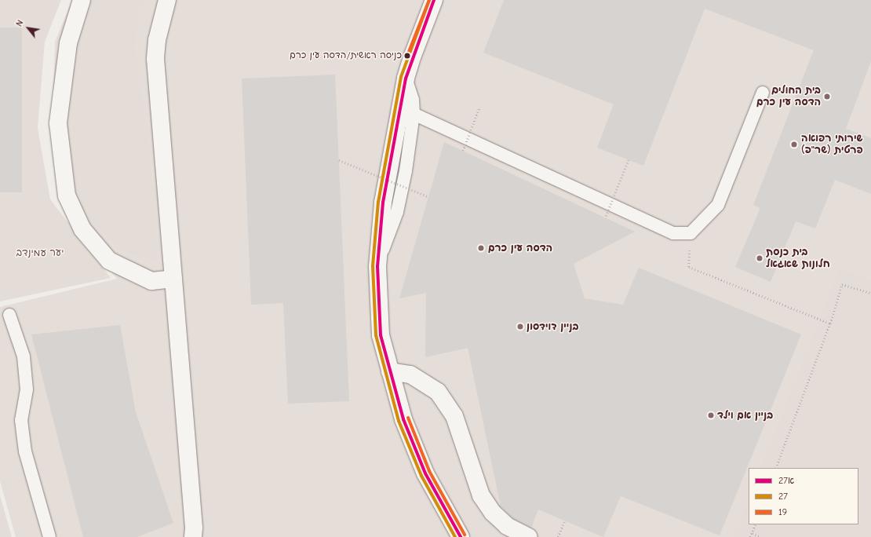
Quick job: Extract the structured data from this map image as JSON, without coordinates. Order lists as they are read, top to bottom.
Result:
{
  "parks": ["יער עמינדב"],
  "places": [
    "כניסה ראשית/הדסה עין כרם",
    "בית החולים הדסה עין כרם",
    "שירותי רפואה פרטית (שר\"פ)",
    "הדסה עין כרם",
    "בית כנסת חלונות שאגאל",
    "בניין דוידסון",
    "בניין אם וילד"
  ],
  "lines": ["transit line 27א", "transit line 27", "transit line 19"],
  "legend": ["27א", "27", "19"],
  "north": "top left"
}
